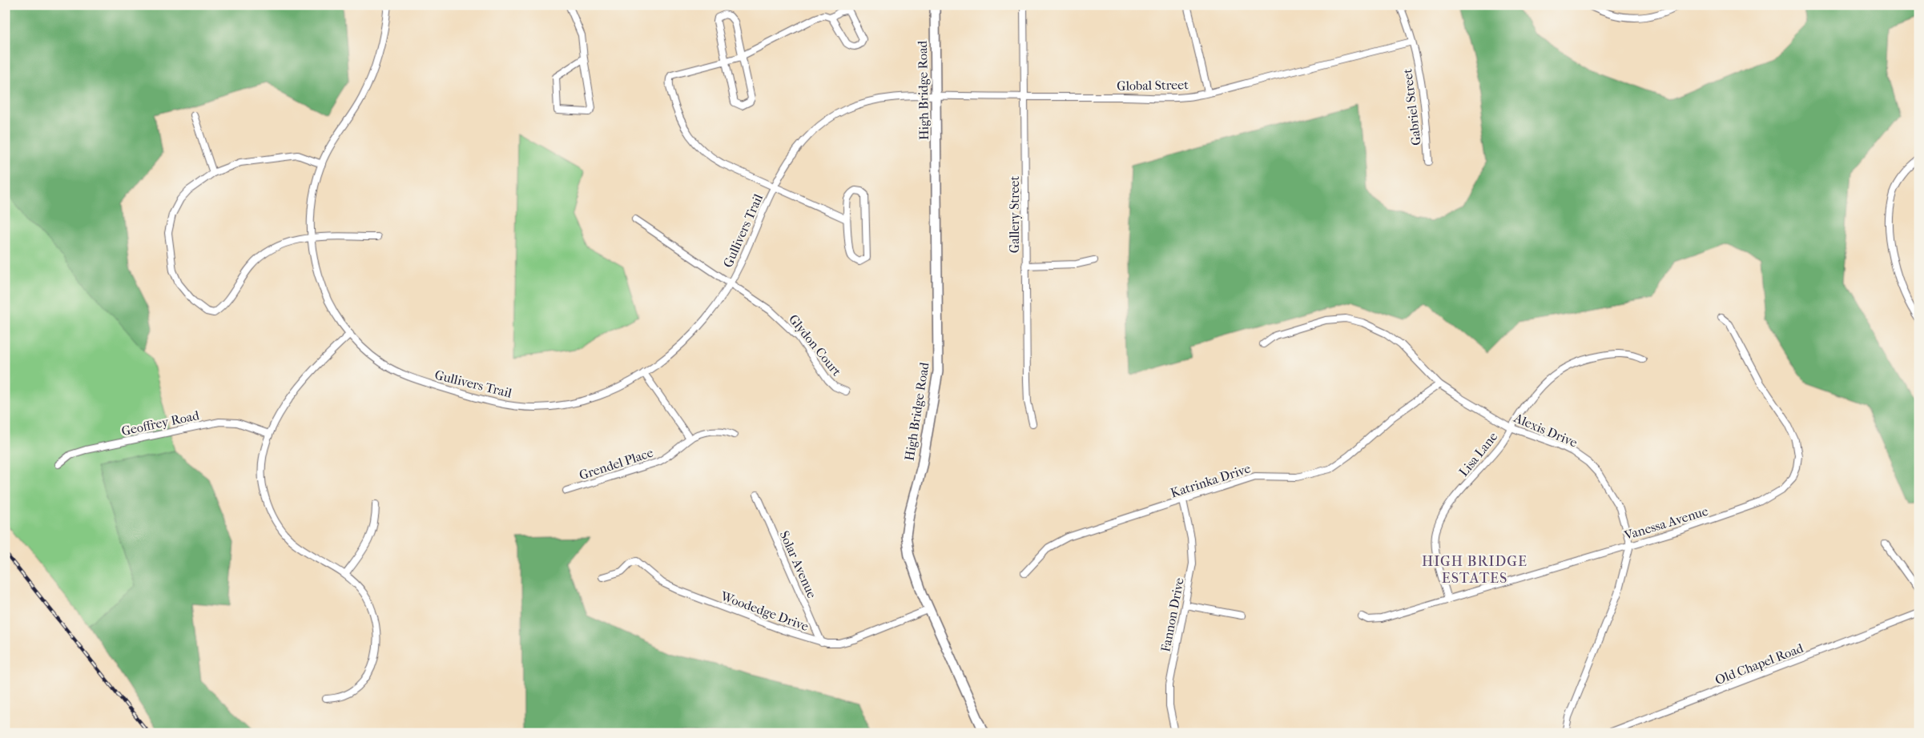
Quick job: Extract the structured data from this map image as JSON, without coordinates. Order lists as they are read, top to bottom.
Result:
{
  "streets": {
    "street": [
      "Global Street",
      "High Bridge Road",
      "Gabriel Street",
      "Gallery Street",
      "Gullivers Trail",
      "Glydon Court",
      "Geoffrey Road",
      "Alexis Drive",
      "Lisa Lane",
      "Grendel Place",
      "Katrinka Drive",
      "Vanessa Avenue",
      "Solar Avenue",
      "Woodedge Drive",
      "Fannon Drive",
      "Old Chapel Road"
    ]
  },
  "crossings": [
    ["Global Street", "High Bridge Road"],
    ["Global Street", "Gabriel Street"],
    ["Global Street", "Gallery Street"],
    ["Global Street", "Gullivers Trail"],
    ["High Bridge Road", "Gullivers Trail"],
    ["High Bridge Road", "Woodedge Drive"],
    ["Gullivers Trail", "Glydon Court"],
    ["Alexis Drive", "Lisa Lane"],
    ["Alexis Drive", "Katrinka Drive"],
    ["Alexis Drive", "Vanessa Avenue"],
    ["Lisa Lane", "Vanessa Avenue"],
    ["Katrinka Drive", "Fannon Drive"],
    ["Solar Avenue", "Woodedge Drive"]
  ],
  "districts": ["HIGH BRIDGE ESTATES"]
}
